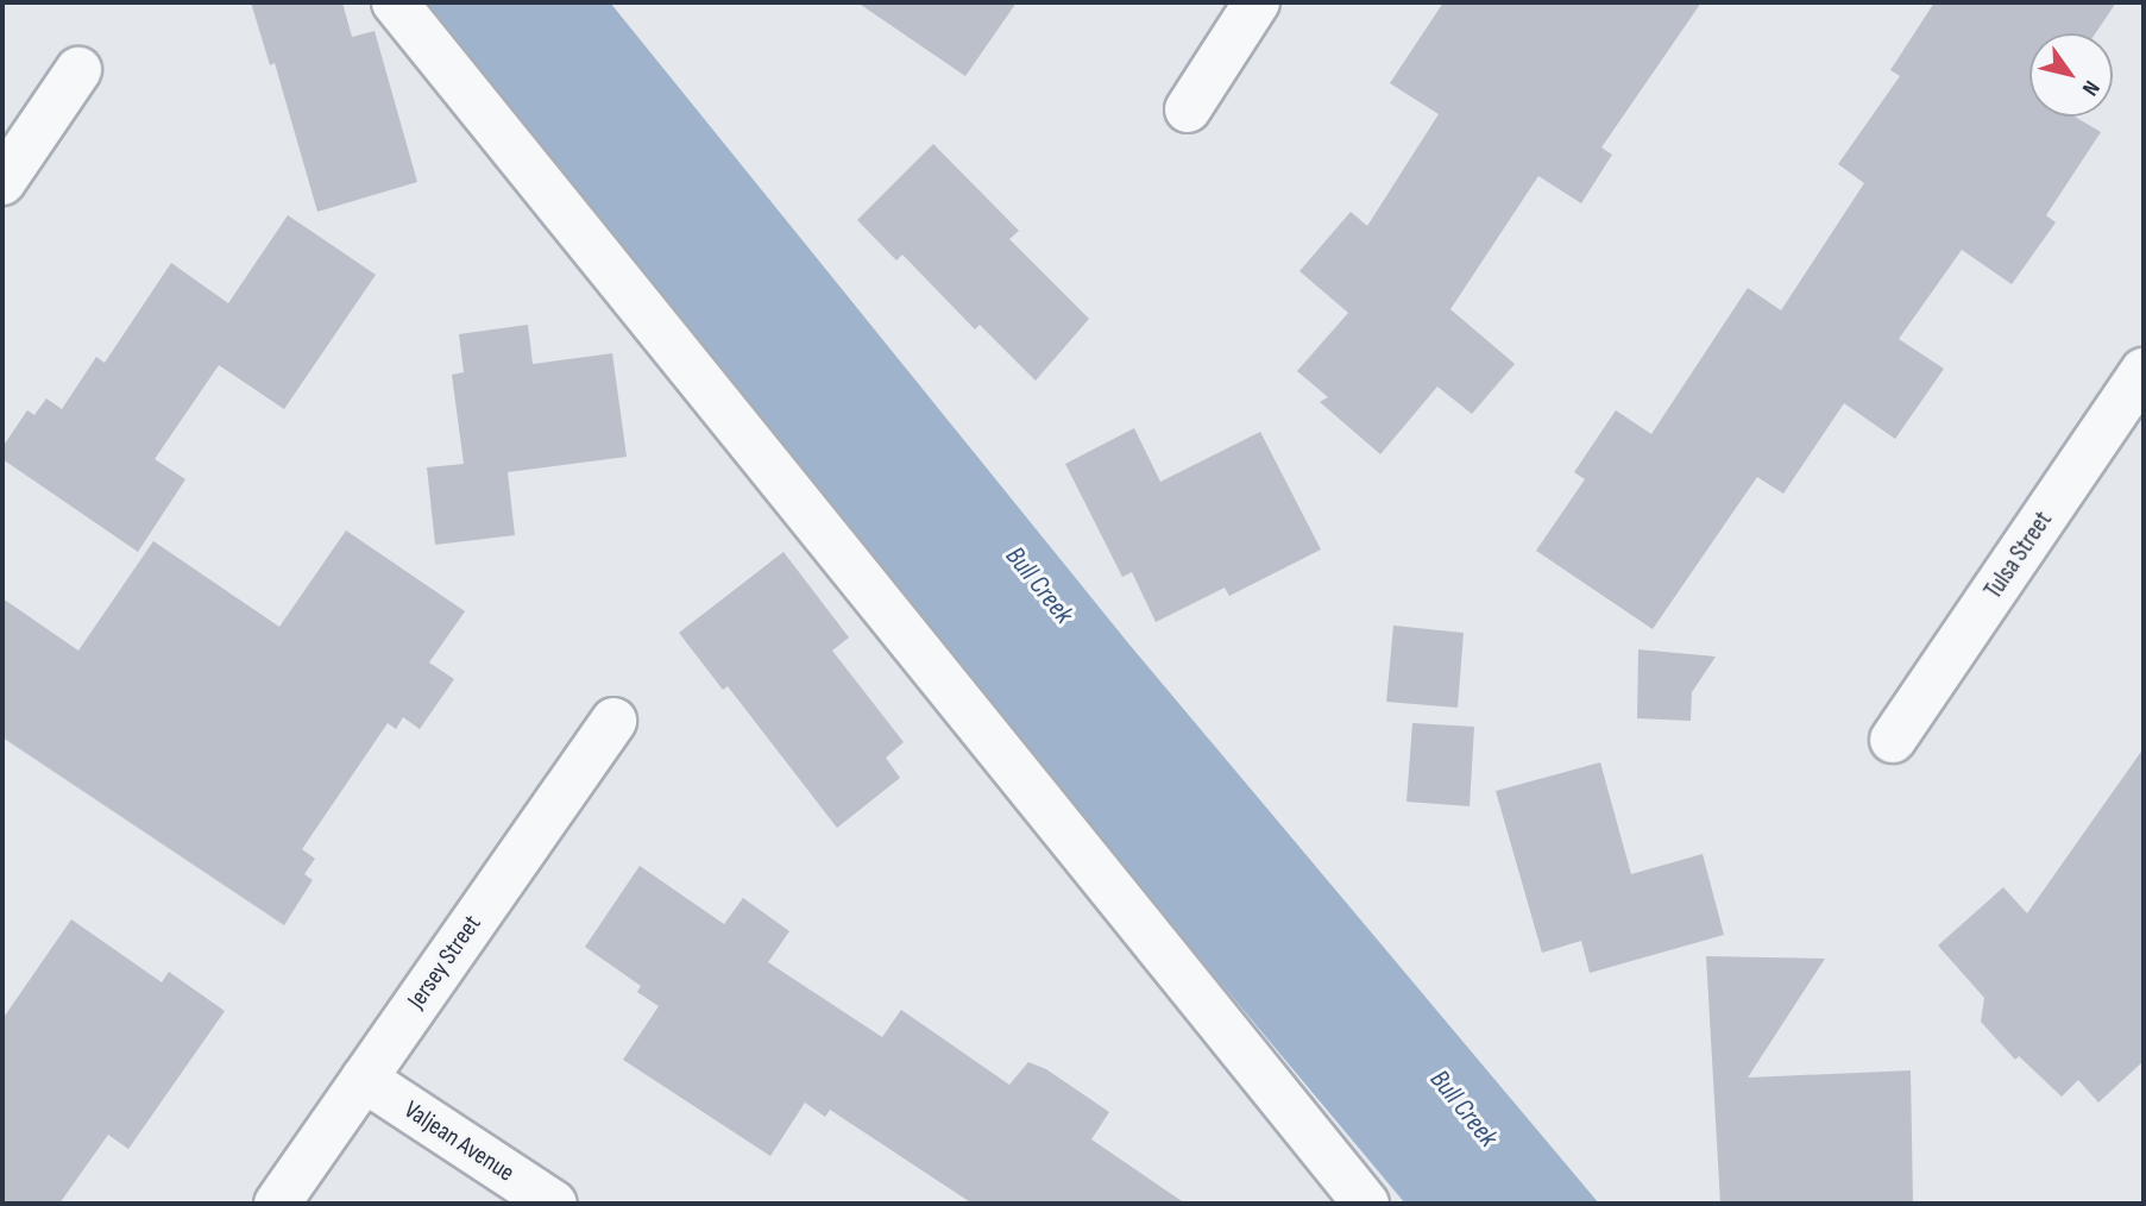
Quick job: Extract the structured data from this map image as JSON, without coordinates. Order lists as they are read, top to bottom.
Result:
{
  "streets": {
    "street": ["Tulsa Street", "Jersey Street", "Valjean Avenue"]
  },
  "crossings": [
    ["Jersey Street", "Valjean Avenue"]
  ],
  "water": ["Bull Creek"],
  "north": "bottom right"
}
